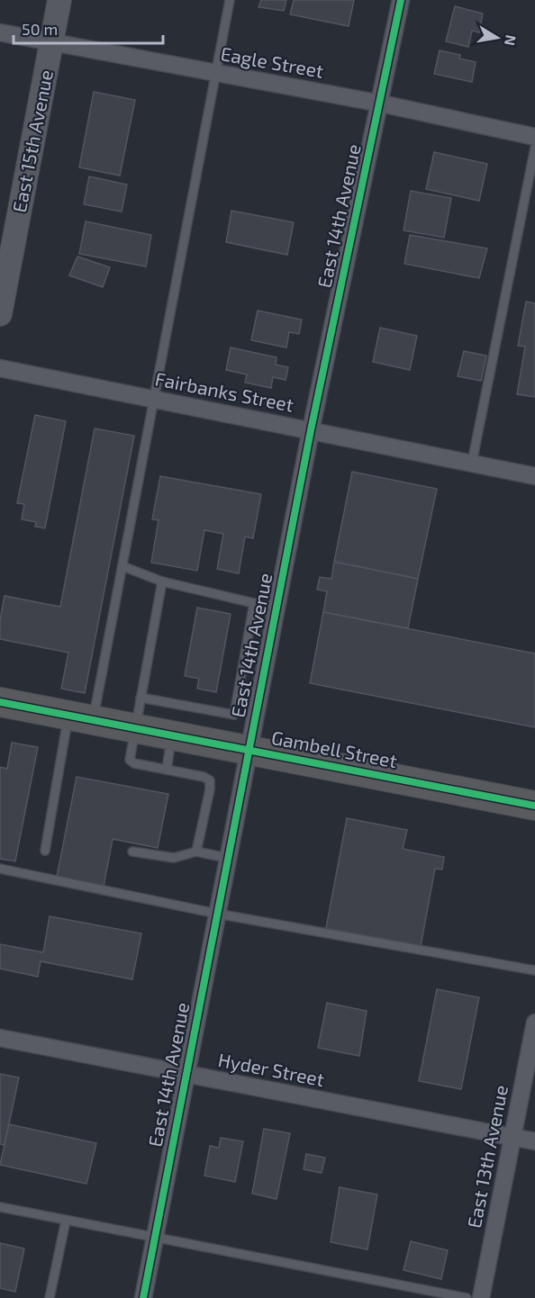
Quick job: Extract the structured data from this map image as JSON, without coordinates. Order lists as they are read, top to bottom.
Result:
{
  "streets": {
    "highway": ["Gambell Street"],
    "main road": ["East 15th Avenue"],
    "street": [
      "Eagle Street",
      "East 14th Avenue",
      "Fairbanks Street",
      "Hyder Street",
      "East 13th Avenue"
    ]
  },
  "crossings": [
    ["Eagle Street", "East 15th Avenue"],
    ["Eagle Street", "East 14th Avenue"],
    ["East 14th Avenue", "Fairbanks Street"],
    ["East 14th Avenue", "Gambell Street"],
    ["East 14th Avenue", "Hyder Street"],
    ["Hyder Street", "East 13th Avenue"]
  ],
  "scale_bar": "50 m",
  "north": "right"
}
